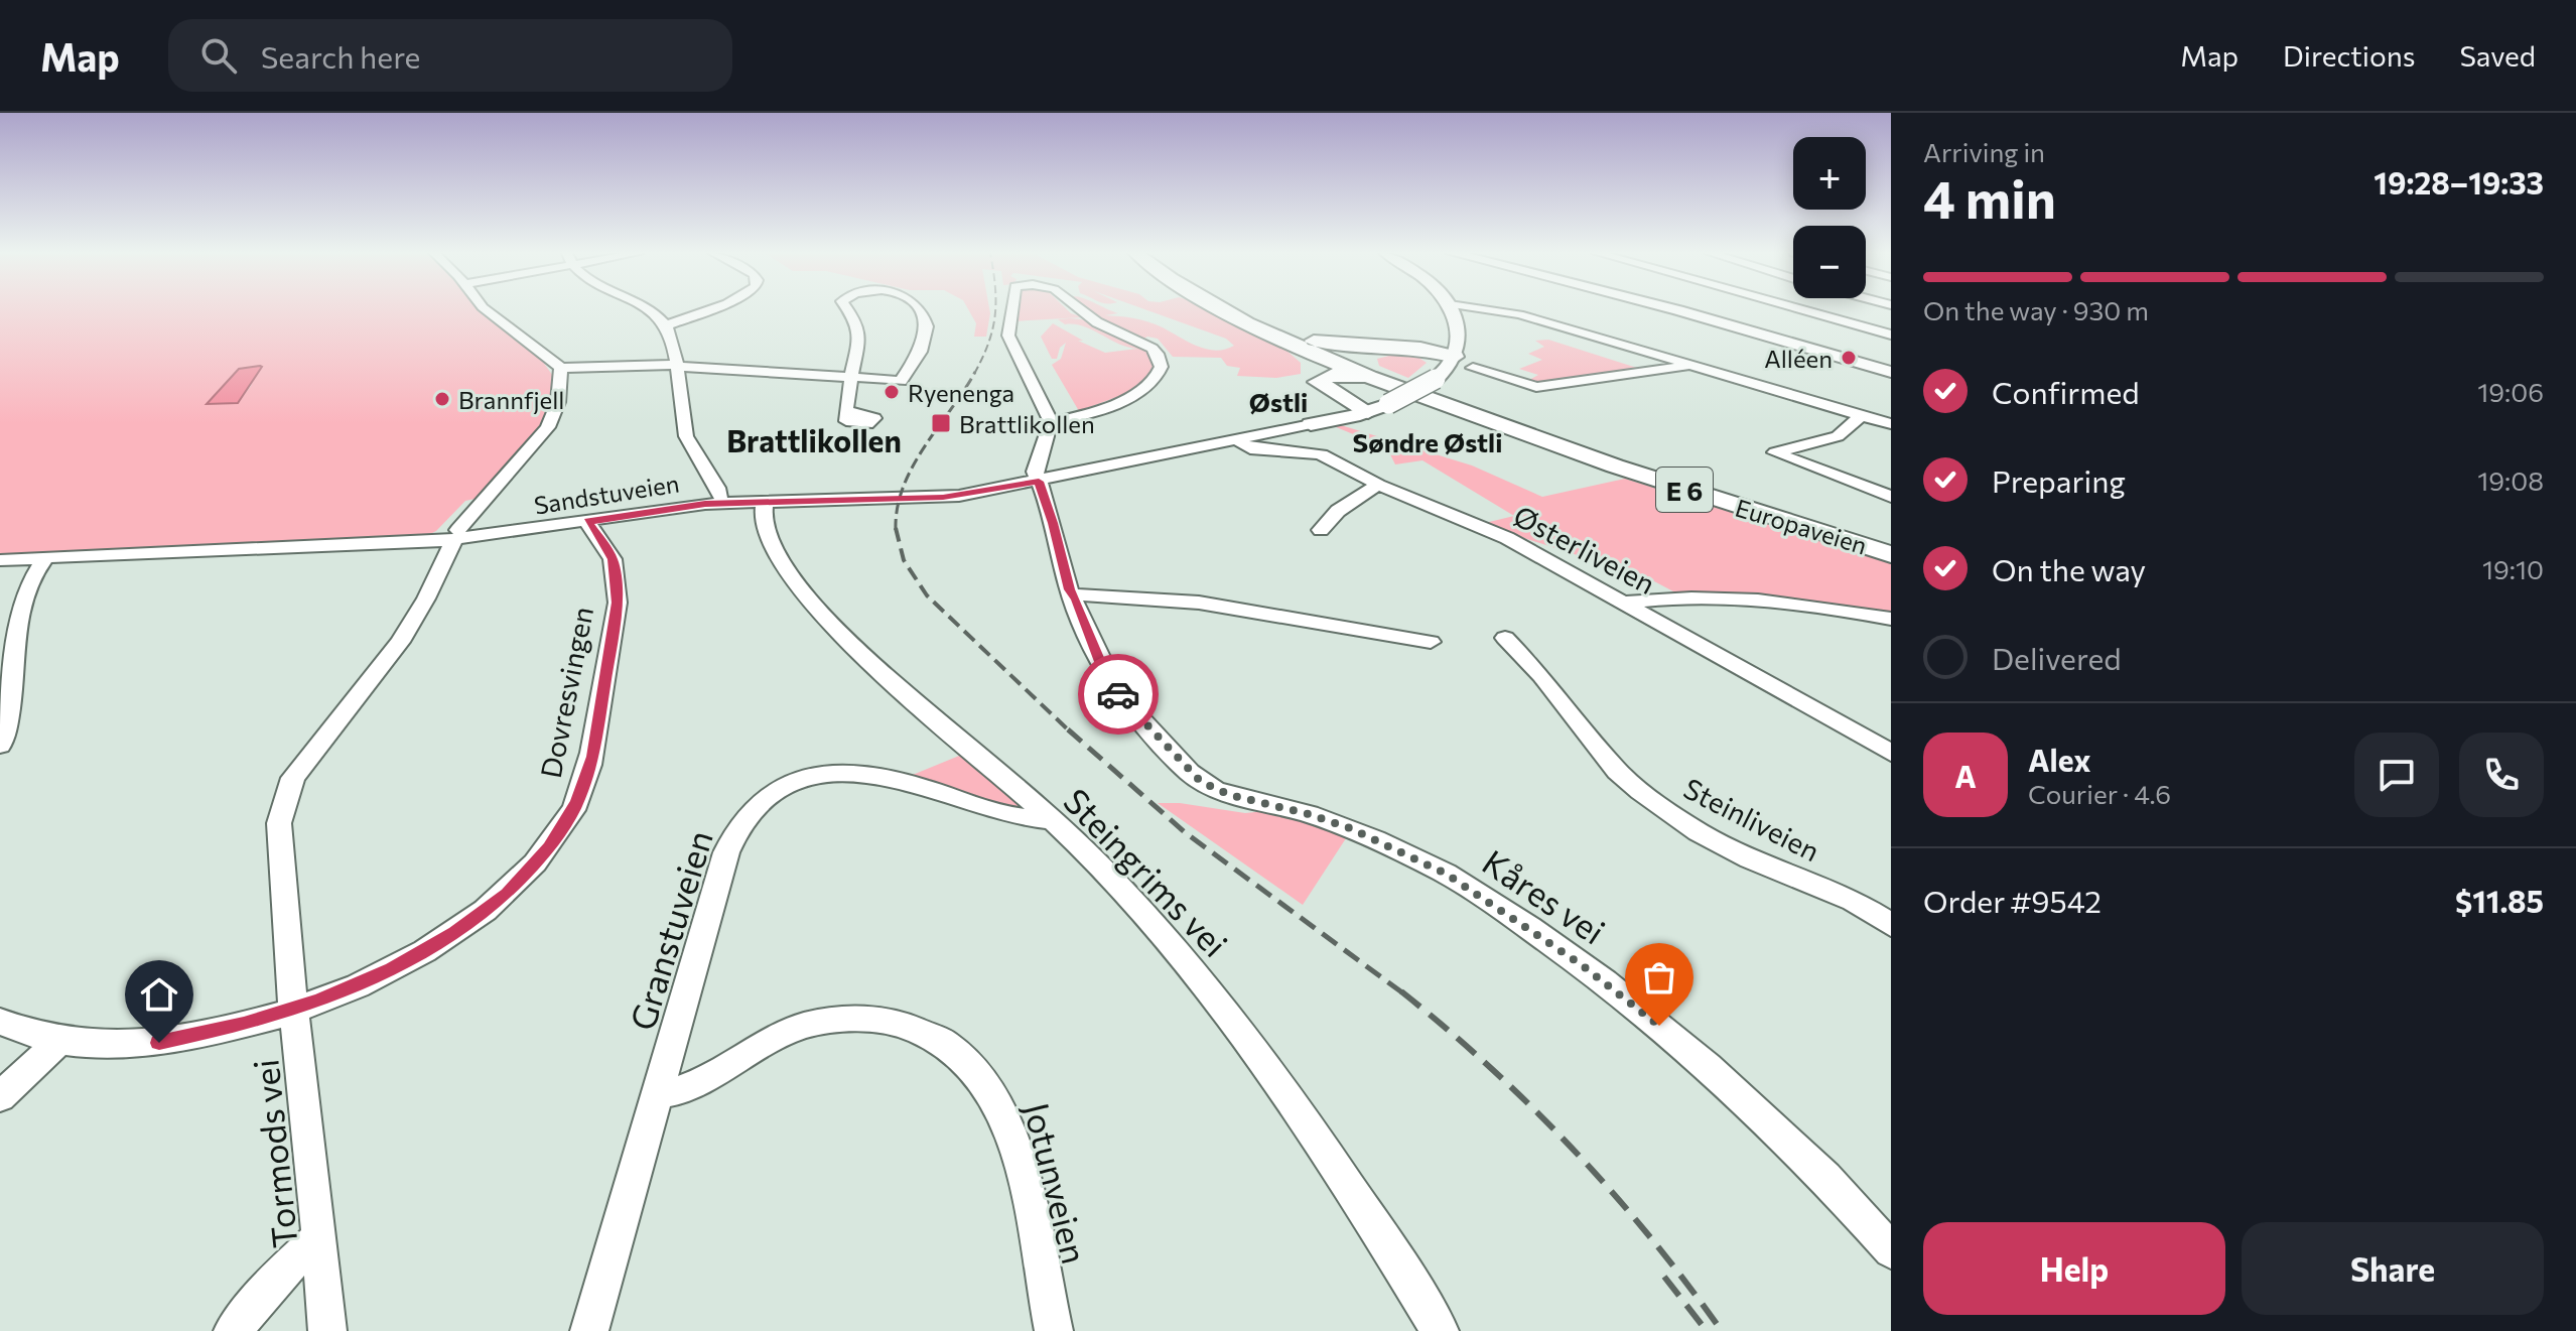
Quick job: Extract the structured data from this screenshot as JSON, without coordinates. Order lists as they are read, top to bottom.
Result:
{
  "streets": {
    "highway": ["E 6", "Europaveien"],
    "main road": ["Sandstuveien"],
    "street": [
      "Østerliveien",
      "Dovresvingen",
      "Steinliveien",
      "Steingrims vei",
      "Kåres vei",
      "Granstuveien",
      "Tormods vei",
      "Jotunveien"
    ]
  },
  "crossings": [
    ["E 6", "Sandstuveien"],
    ["E 6", "Europaveien"],
    ["Sandstuveien", "Europaveien"],
    ["Sandstuveien", "Østerliveien"],
    ["Sandstuveien", "Dovresvingen"],
    ["Sandstuveien", "Steingrims vei"],
    ["Sandstuveien", "Kåres vei"],
    ["Sandstuveien", "Tormods vei"],
    ["Dovresvingen", "Tormods vei"],
    ["Steingrims vei", "Granstuveien"],
    ["Granstuveien", "Jotunveien"]
  ],
  "districts": ["Østli", "Brattlikollen", "Søndre Østli"],
  "places": {
    "other": ["Alléen", "Ryenenga", "Brannfjell"],
    "transit": ["Brattlikollen"]
  },
  "page": {
    "header": "Map",
    "search": "Search here",
    "nav": ["Map", "Directions", "Saved"],
    "heading": ["4 min", "Arriving in", "19:28–19:33"],
    "panel": [
      "Alex",
      "Courier · 4.6",
      "Order #9542",
      "$11.85"
    ],
    "map_buttons": ["+", "−"],
    "bar": "On the way · 930 m",
    "list": [
      ["Confirmed", "19:06"],
      ["Preparing", "19:08"],
      ["On the way", "19:10"],
      "Delivered"
    ],
    "round": "A",
    "buttons": ["Help", "Share"]
  }
}
